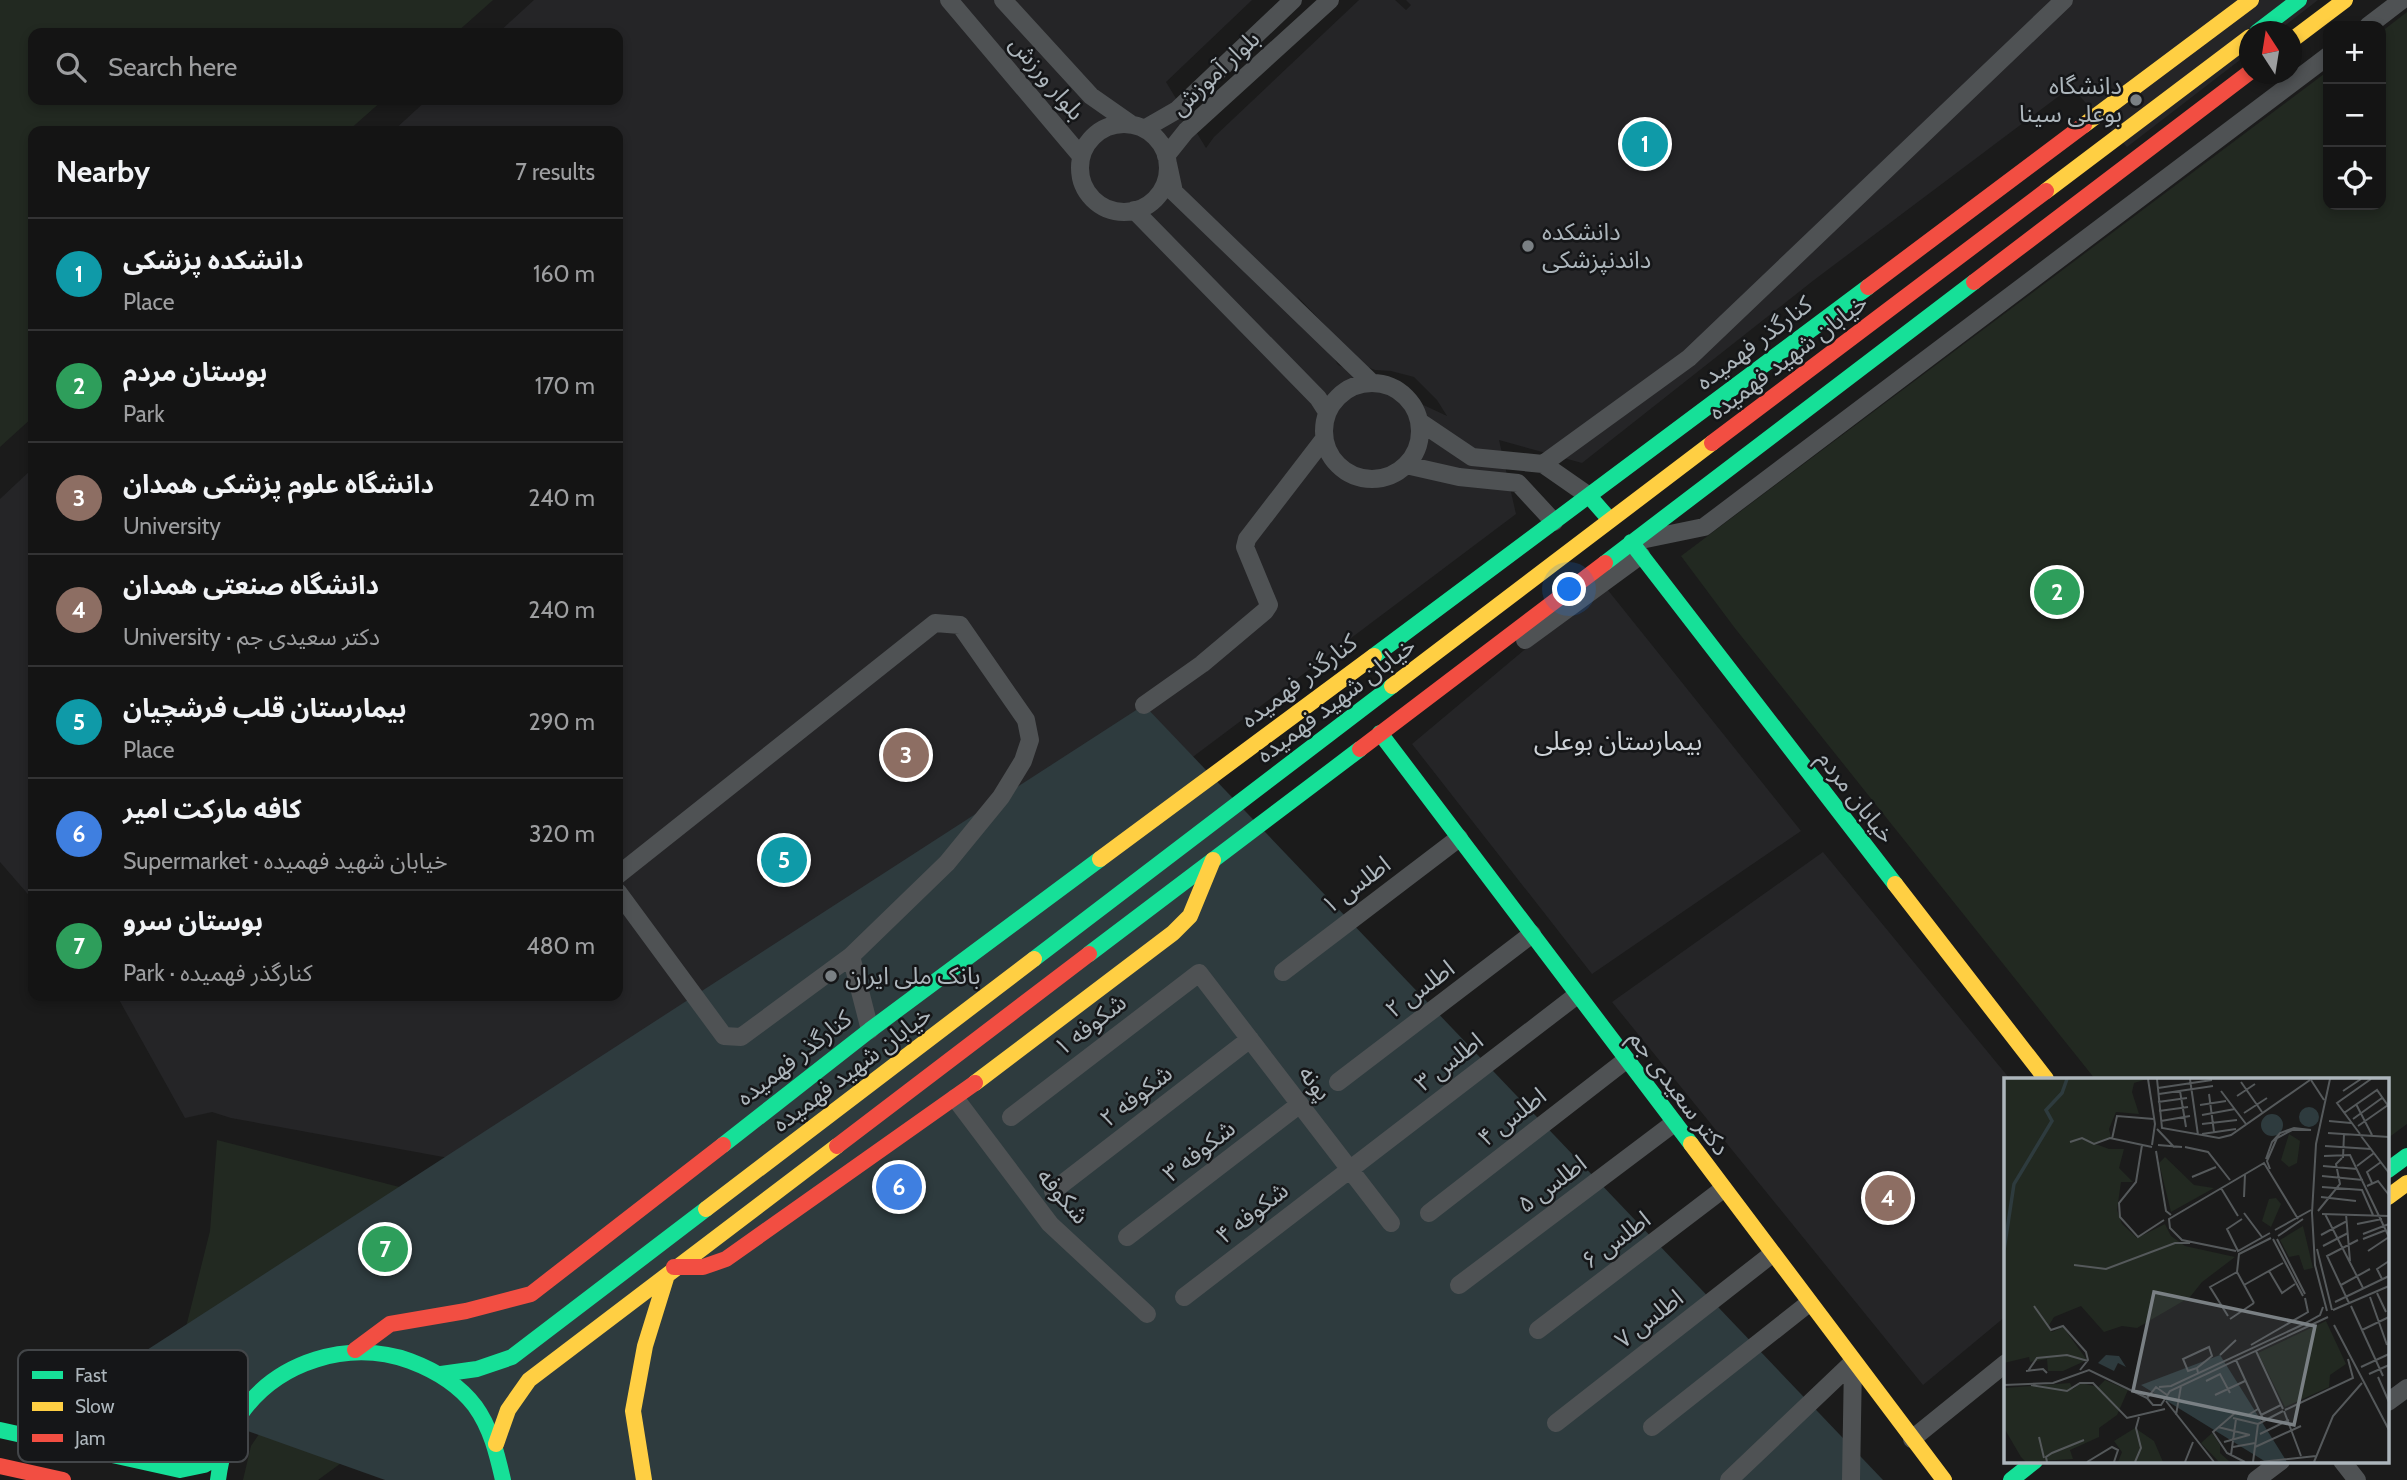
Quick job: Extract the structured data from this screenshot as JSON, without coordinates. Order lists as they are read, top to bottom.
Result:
{
  "streets": {
    "main road": [
      "کنارگذر فهمیده",
      "خیابان شهید فهمیده",
      "خیابان مردم",
      "دکتر سعیدی جم"
    ],
    "street": [
      "بلوار آموزش",
      "بلوار ورزش",
      "اطلس ۱",
      "اطلس ۲",
      "شکوفه ۱",
      "اطلس ۳",
      "پونه",
      "شکوفه ۲",
      "اطلس ۴",
      "شکوفه ۳",
      "اطلس ۵",
      "شکوفه",
      "شکوفه ۴",
      "اطلس ۶",
      "اطلس ۷"
    ]
  },
  "crossings": [
    ["بلوار آموزش", "بلوار ورزش"],
    ["خیابان شهید فهمیده", "دکتر سعیدی جم"],
    ["اطلس ۱", "دکتر سعیدی جم"],
    ["اطلس ۲", "دکتر سعیدی جم"],
    ["شکوفه ۱", "پونه"],
    ["اطلس ۳", "پونه"],
    ["اطلس ۳", "دکتر سعیدی جم"],
    ["اطلس ۳", "شکوفه ۴"],
    ["پونه", "شکوفه ۲"],
    ["پونه", "شکوفه ۳"],
    ["پونه", "شکوفه ۴"],
    ["دکتر سعیدی جم", "اطلس ۴"],
    ["دکتر سعیدی جم", "اطلس ۵"],
    ["دکتر سعیدی جم", "اطلس ۶"],
    ["دکتر سعیدی جم", "اطلس ۷"]
  ],
  "districts": ["بیمارستان بوعلی"],
  "places": ["دانشگاه بوعلی سینا", "دانشکده داندنپزشکی", "بانک ملی ایران"],
  "legend": ["Fast", "Slow", "Jam"],
  "north": "top",
  "page": {
    "map_buttons": ["+", "−"],
    "search": "Search here",
    "pins": [
      "1",
      "2",
      "3",
      "5",
      "6",
      "4",
      "7"
    ],
    "heading": ["Nearby", "7 results"],
    "list": [
      {
        "mark": "1",
        "name": "دانشکده پزشکی",
        "note": "Place",
        "value": "160 m"
      },
      {
        "mark": "2",
        "name": "بوستان مردم",
        "note": "Park",
        "value": "170 m"
      },
      {
        "mark": "3",
        "name": "دانشگاه علوم پزشکی همدان",
        "note": "University",
        "value": "240 m"
      },
      {
        "mark": "4",
        "name": "دانشگاه صنعتی همدان",
        "note": "University · دکتر سعیدی جم",
        "value": "240 m"
      },
      {
        "mark": "5",
        "name": "بیمارستان قلب فرشچیان",
        "note": "Place",
        "value": "290 m"
      },
      {
        "mark": "6",
        "name": "کافه مارکت امیر",
        "note": "Supermarket · خیابان شهید فهمیده",
        "value": "320 m"
      },
      {
        "mark": "7",
        "name": "بوستان سرو",
        "note": "Park · کنارگذر فهمیده",
        "value": "480 m"
      }
    ]
  }
}
